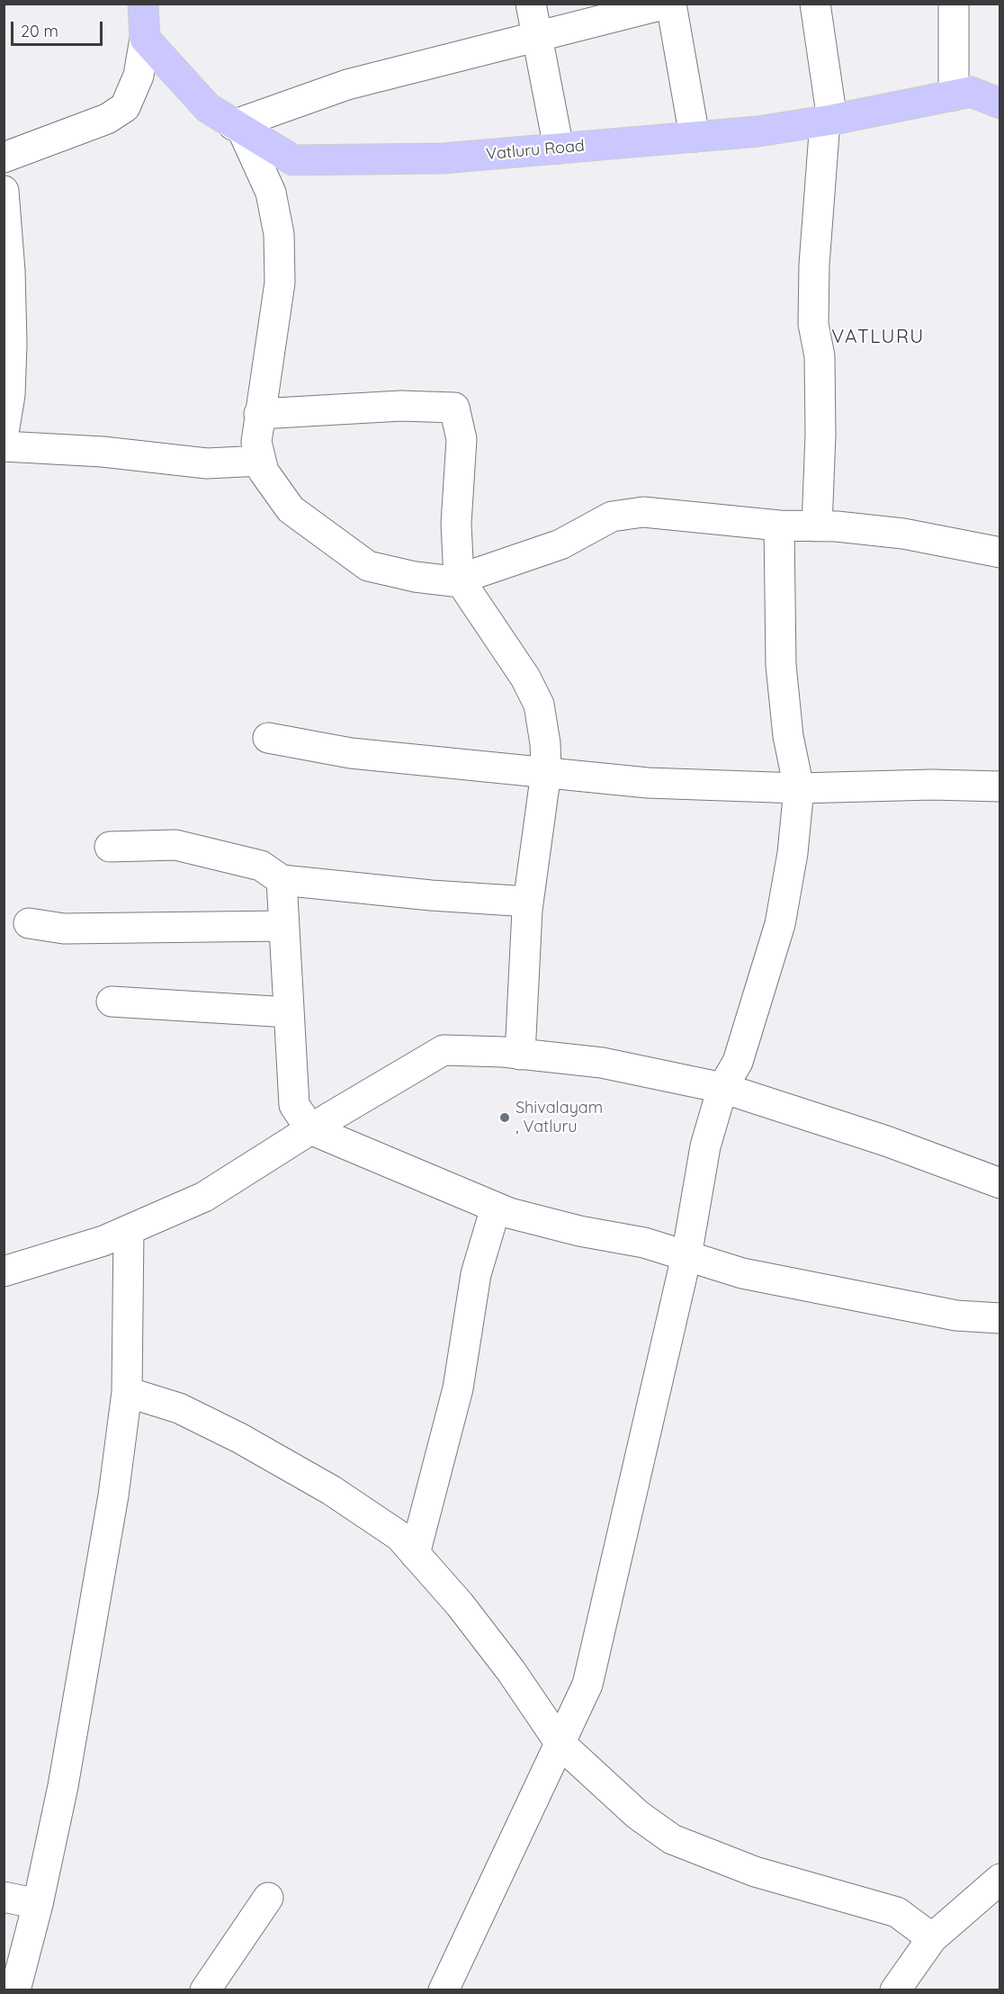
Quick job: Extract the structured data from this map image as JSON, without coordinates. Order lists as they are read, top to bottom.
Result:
{
  "streets": {
    "main road": ["Vatluru Road"]
  },
  "districts": ["VATLURU"],
  "places": ["Shivalayam , Vatluru"],
  "scale_bar": "20 m"
}
